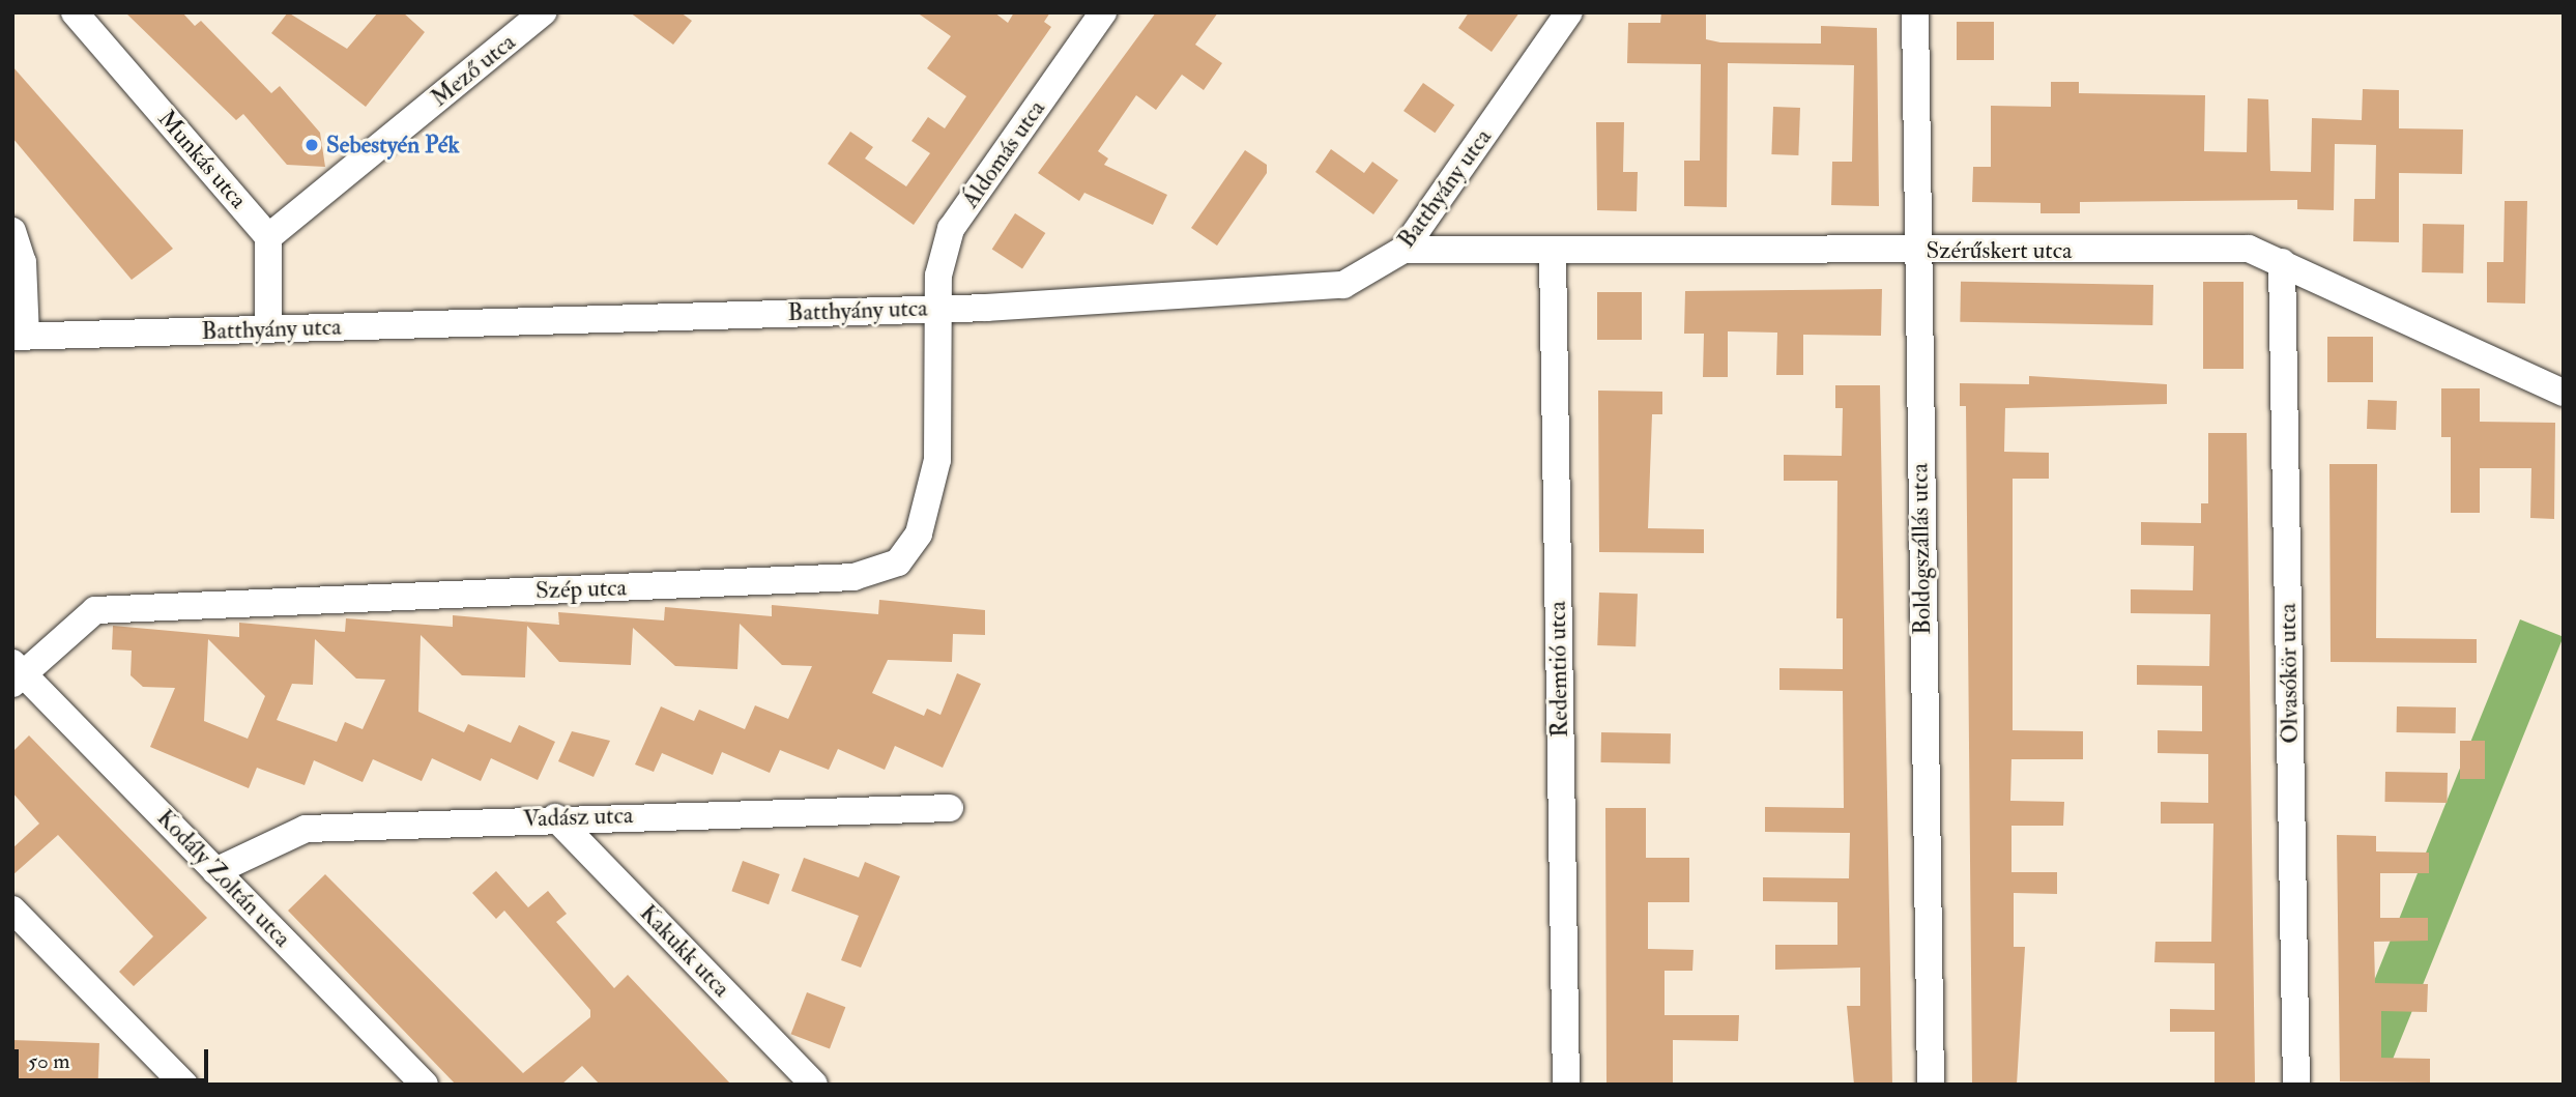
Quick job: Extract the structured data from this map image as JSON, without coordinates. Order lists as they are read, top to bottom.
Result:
{
  "streets": {
    "street": [
      "Mező utca",
      "Áldomás utca",
      "Munkás utca",
      "Batthyány utca",
      "Szérűskert utca",
      "Boldogszállás utca",
      "Szép utca",
      "Redemtió utca",
      "Olvasókör utca",
      "Vadász utca",
      "Kodály Zoltán utca",
      "Kakukk utca"
    ]
  },
  "crossings": [
    ["Mező utca", "Munkás utca"],
    ["Áldomás utca", "Batthyány utca"],
    ["Áldomás utca", "Szép utca"],
    ["Batthyány utca", "Szérűskert utca"],
    ["Batthyány utca", "Szép utca"],
    ["Szérűskert utca", "Boldogszállás utca"],
    ["Szérűskert utca", "Redemtió utca"],
    ["Szérűskert utca", "Olvasókör utca"],
    ["Szép utca", "Kodály Zoltán utca"],
    ["Vadász utca", "Kodály Zoltán utca"],
    ["Vadász utca", "Kakukk utca"]
  ],
  "places": ["Sebestyén Pék"],
  "scale_bar": "50 m"
}
